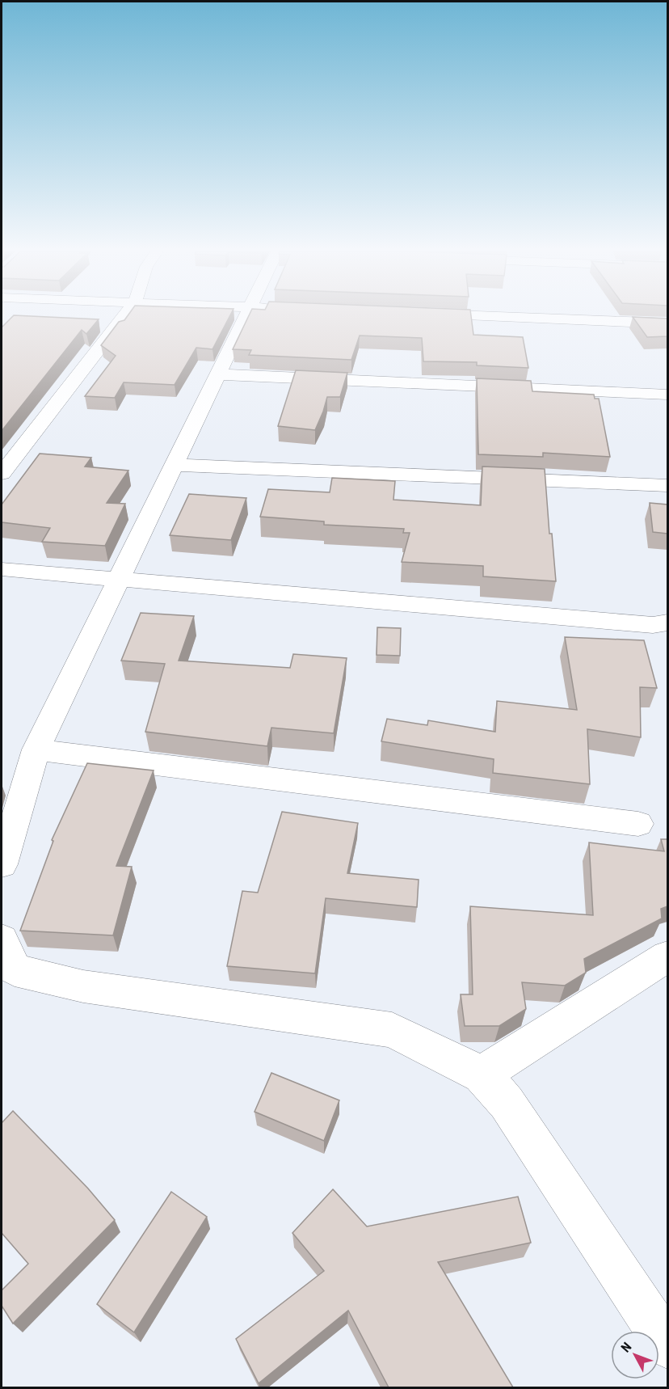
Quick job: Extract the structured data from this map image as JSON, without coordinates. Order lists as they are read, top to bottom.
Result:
{
  "north": "top left"
}
